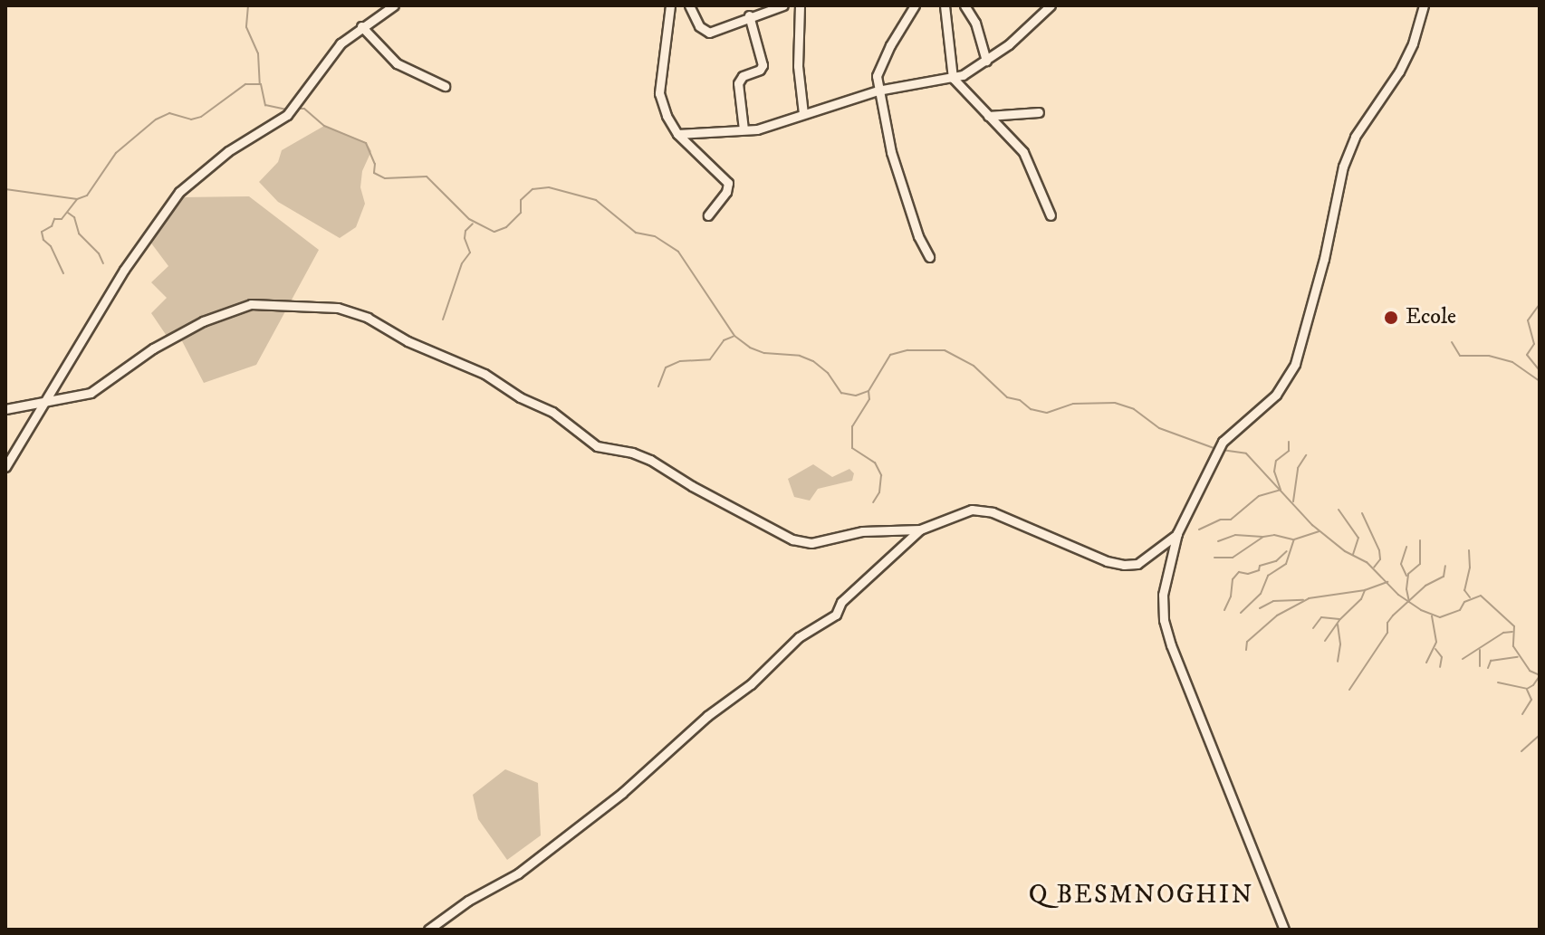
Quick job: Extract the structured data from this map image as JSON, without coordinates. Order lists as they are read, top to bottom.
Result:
{
  "districts": ["Q BESMNOGHIN"],
  "places": ["Ecole"]
}
